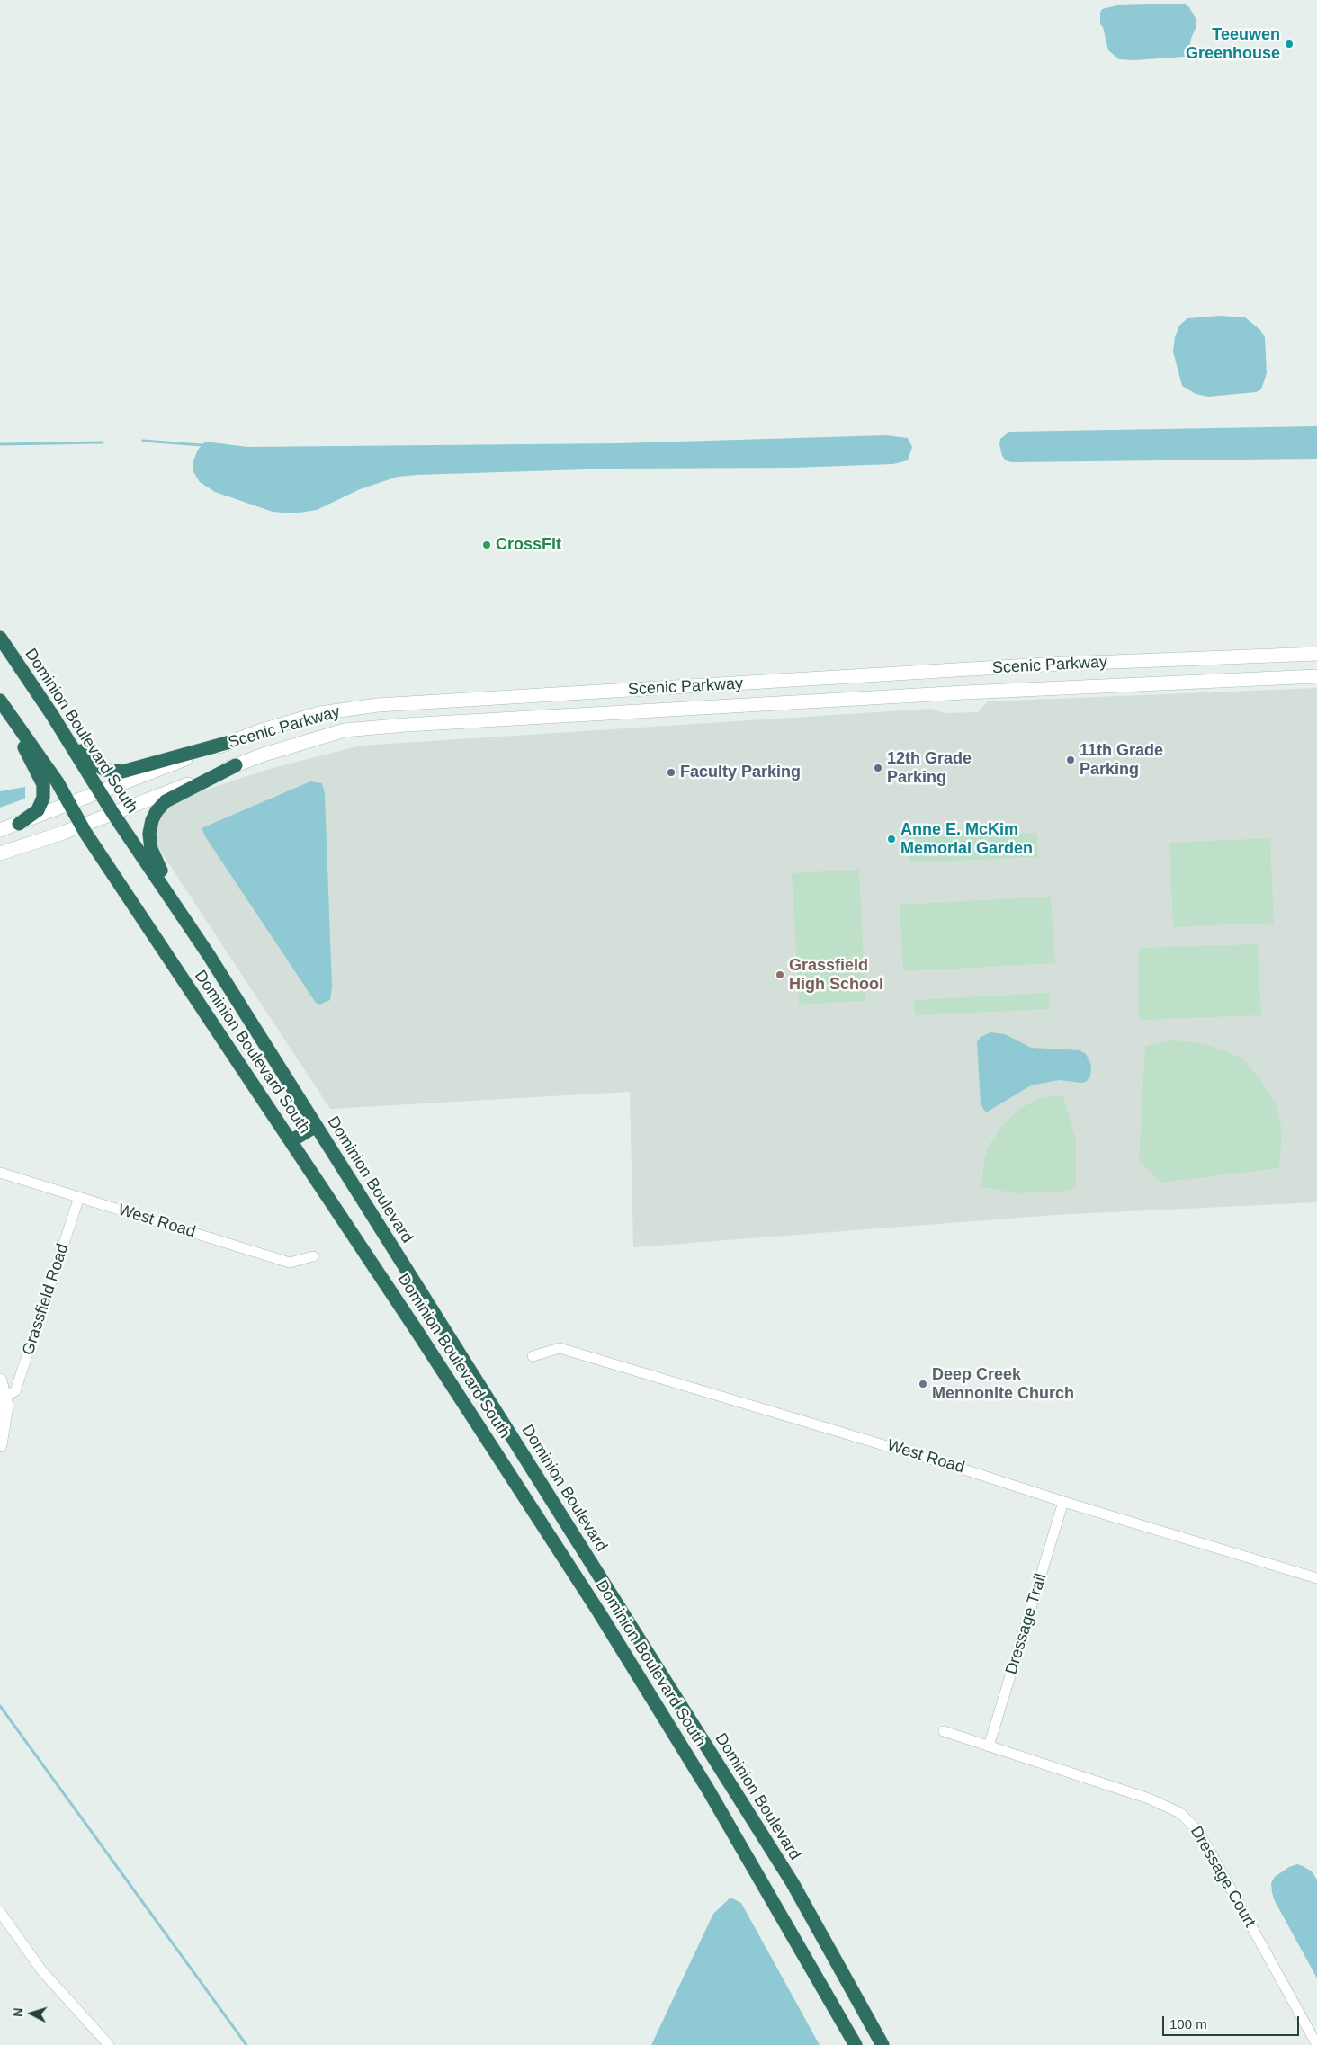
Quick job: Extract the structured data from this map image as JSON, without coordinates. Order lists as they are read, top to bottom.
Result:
{
  "streets": {
    "highway": ["Dominion Boulevard South", "Dominion Boulevard"],
    "street": [
      "Scenic Parkway",
      "West Road",
      "Grassfield Road",
      "Dressage Trail",
      "Dressage Court"
    ]
  },
  "crossings": [
    ["Scenic Parkway", "Dominion Boulevard South"],
    ["Dominion Boulevard South", "Dominion Boulevard"],
    ["West Road", "Grassfield Road"],
    ["West Road", "Dressage Trail"],
    ["Dressage Trail", "Dressage Court"]
  ],
  "places": [
    "Teeuwen Greenhouse",
    "CrossFit",
    "11th Grade Parking",
    "12th Grade Parking",
    "Faculty Parking",
    "Anne E. McKim Memorial Garden",
    "Grassfield High School",
    "Deep Creek Mennonite Church"
  ],
  "scale_bar": "100 m",
  "north": "left"
}
